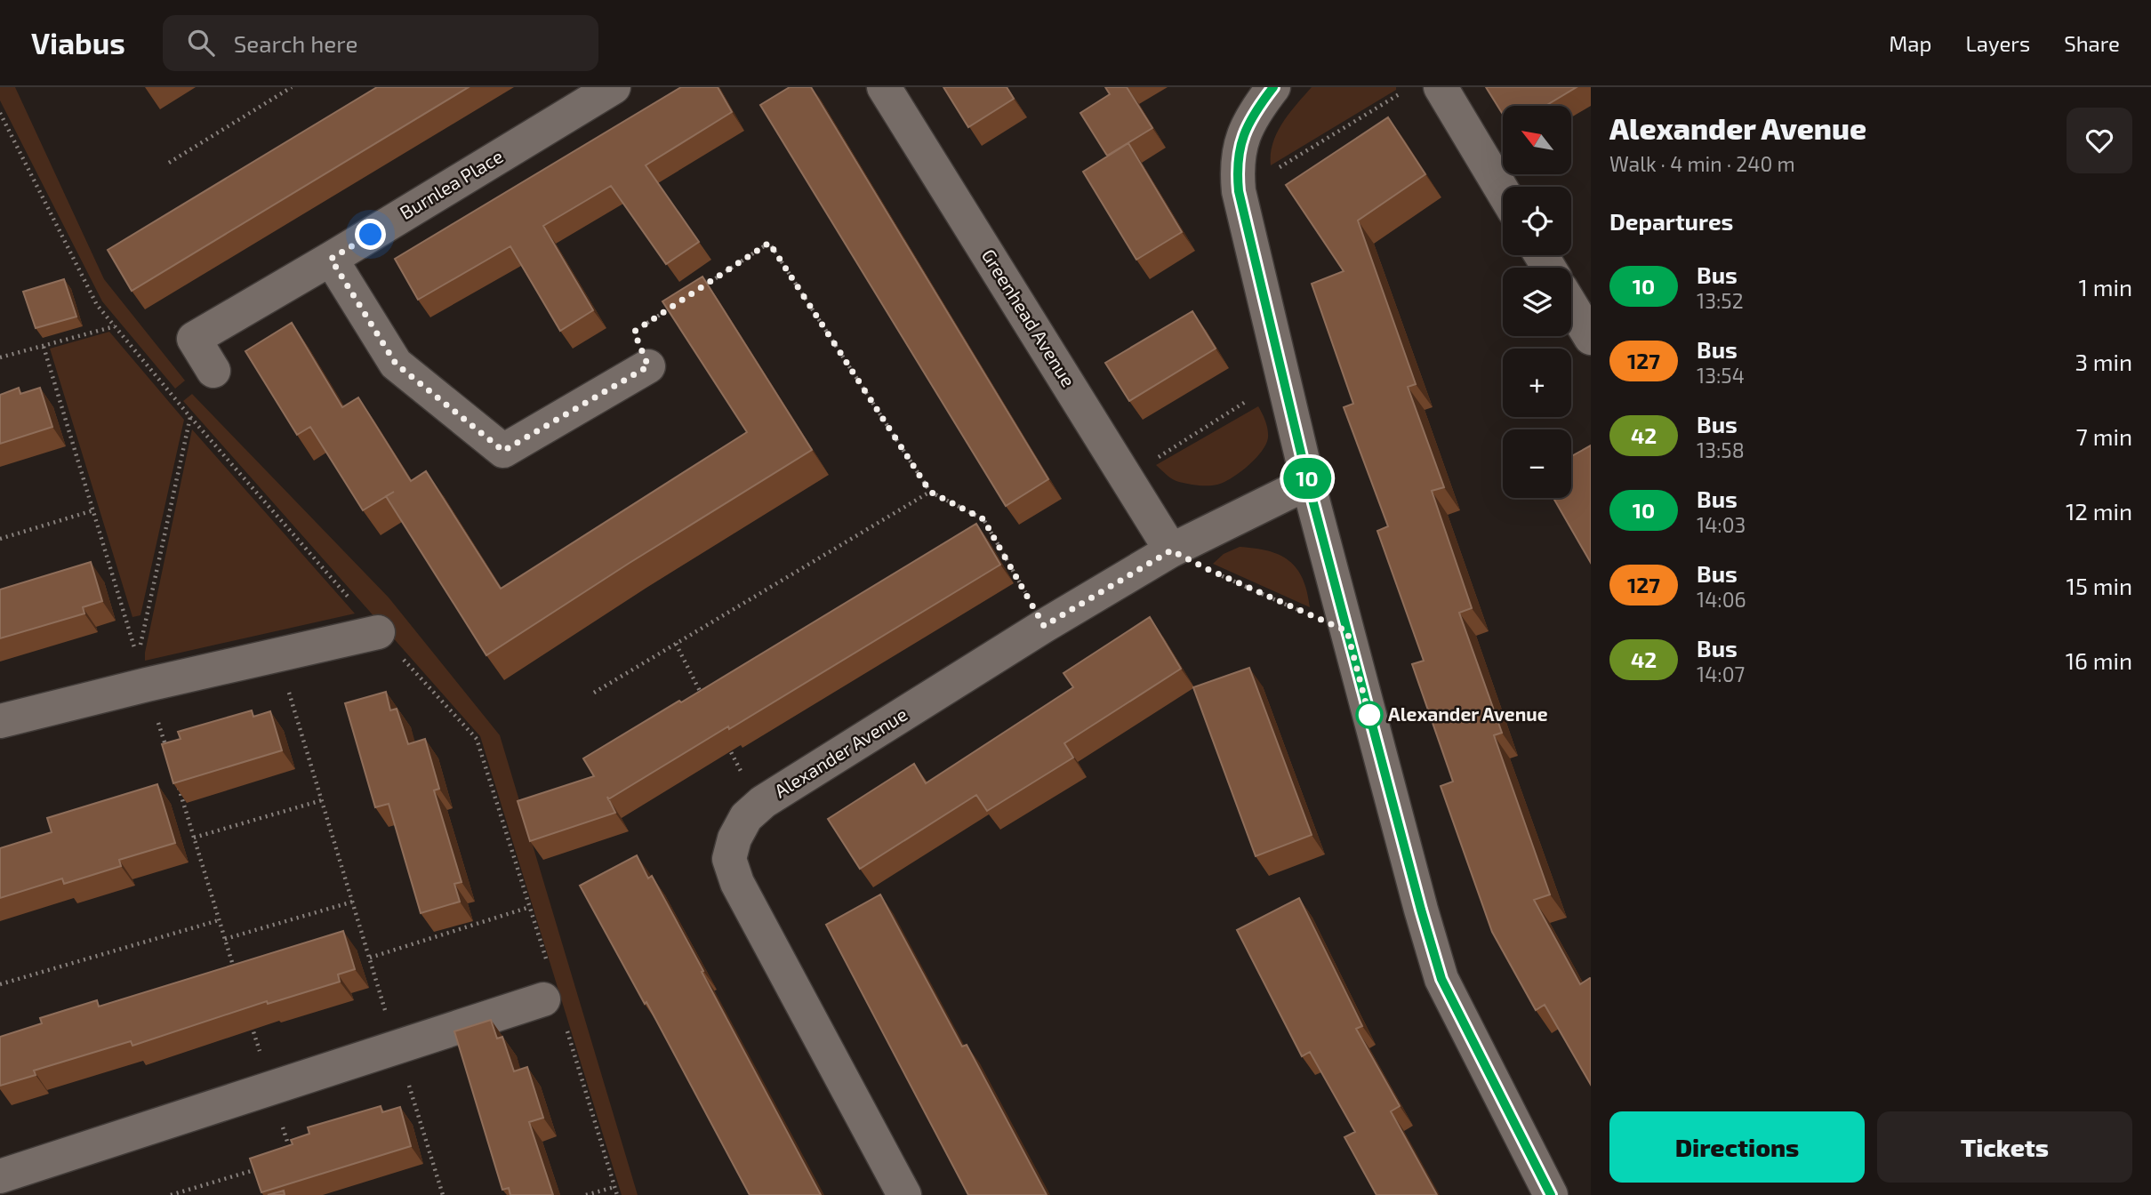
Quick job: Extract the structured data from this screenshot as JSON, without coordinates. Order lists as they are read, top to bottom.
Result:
{
  "streets": {
    "street": ["Burnlea Place", "Greenhead Avenue", "Alexander Avenue"]
  },
  "crossings": [
    ["Greenhead Avenue", "Alexander Avenue"]
  ],
  "places": ["Alexander Avenue"],
  "lines": ["bus line 10"],
  "north": "top left",
  "page": {
    "header": "Viabus",
    "search": "Search here",
    "nav": ["Map", "Layers", "Share"],
    "on_map": "10",
    "heading": [
      ["Alexander Avenue", "Walk · 4 min · 240 m"],
      "Departures"
    ],
    "map_buttons": ["+", "−"],
    "list": [
      {
        "mark": "10",
        "name": "Bus",
        "note": "13:52",
        "value": "1 min"
      },
      {
        "mark": "127",
        "name": "Bus",
        "note": "13:54",
        "value": "3 min"
      },
      {
        "mark": "42",
        "name": "Bus",
        "note": "13:58",
        "value": "7 min"
      },
      {
        "mark": "10",
        "name": "Bus",
        "note": "14:03",
        "value": "12 min"
      },
      {
        "mark": "127",
        "name": "Bus",
        "note": "14:06",
        "value": "15 min"
      },
      {
        "mark": "42",
        "name": "Bus",
        "note": "14:07",
        "value": "16 min"
      }
    ],
    "buttons": ["Directions", "Tickets"]
  }
}
